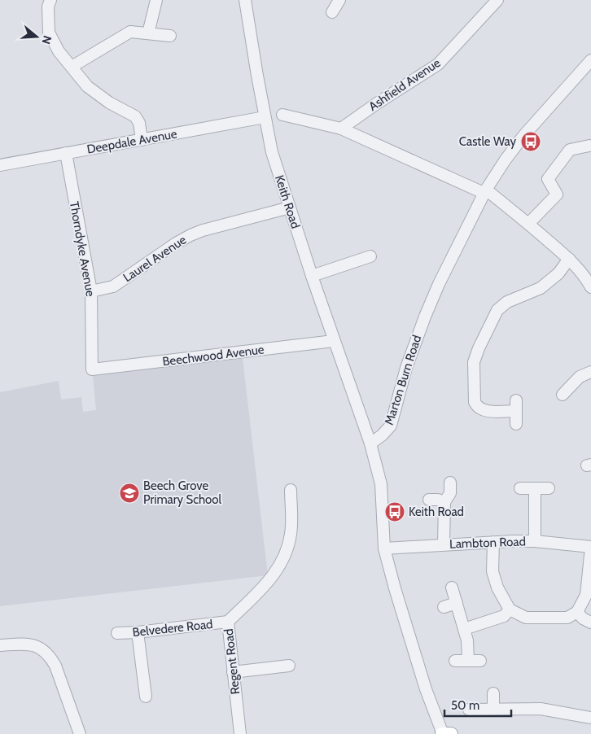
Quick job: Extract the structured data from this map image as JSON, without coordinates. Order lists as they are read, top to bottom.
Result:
{
  "streets": {
    "street": [
      "Ashfield Avenue",
      "Deepdale Avenue",
      "Keith Road",
      "Thorndyke Avenue",
      "Laurel Avenue",
      "Beechwood Avenue",
      "Marton Burn Road",
      "Lambton Road",
      "Belvedere Road",
      "Regent Road"
    ]
  },
  "crossings": [
    ["Deepdale Avenue", "Keith Road"],
    ["Deepdale Avenue", "Thorndyke Avenue"],
    ["Keith Road", "Laurel Avenue"],
    ["Keith Road", "Beechwood Avenue"],
    ["Keith Road", "Marton Burn Road"],
    ["Thorndyke Avenue", "Laurel Avenue"],
    ["Thorndyke Avenue", "Beechwood Avenue"],
    ["Belvedere Road", "Regent Road"]
  ],
  "places": {
    "bus stop": ["Castle Way", "Keith Road"],
    "school or university": ["Beech Grove Primary School"]
  },
  "scale_bar": "50 m",
  "north": "right"
}
